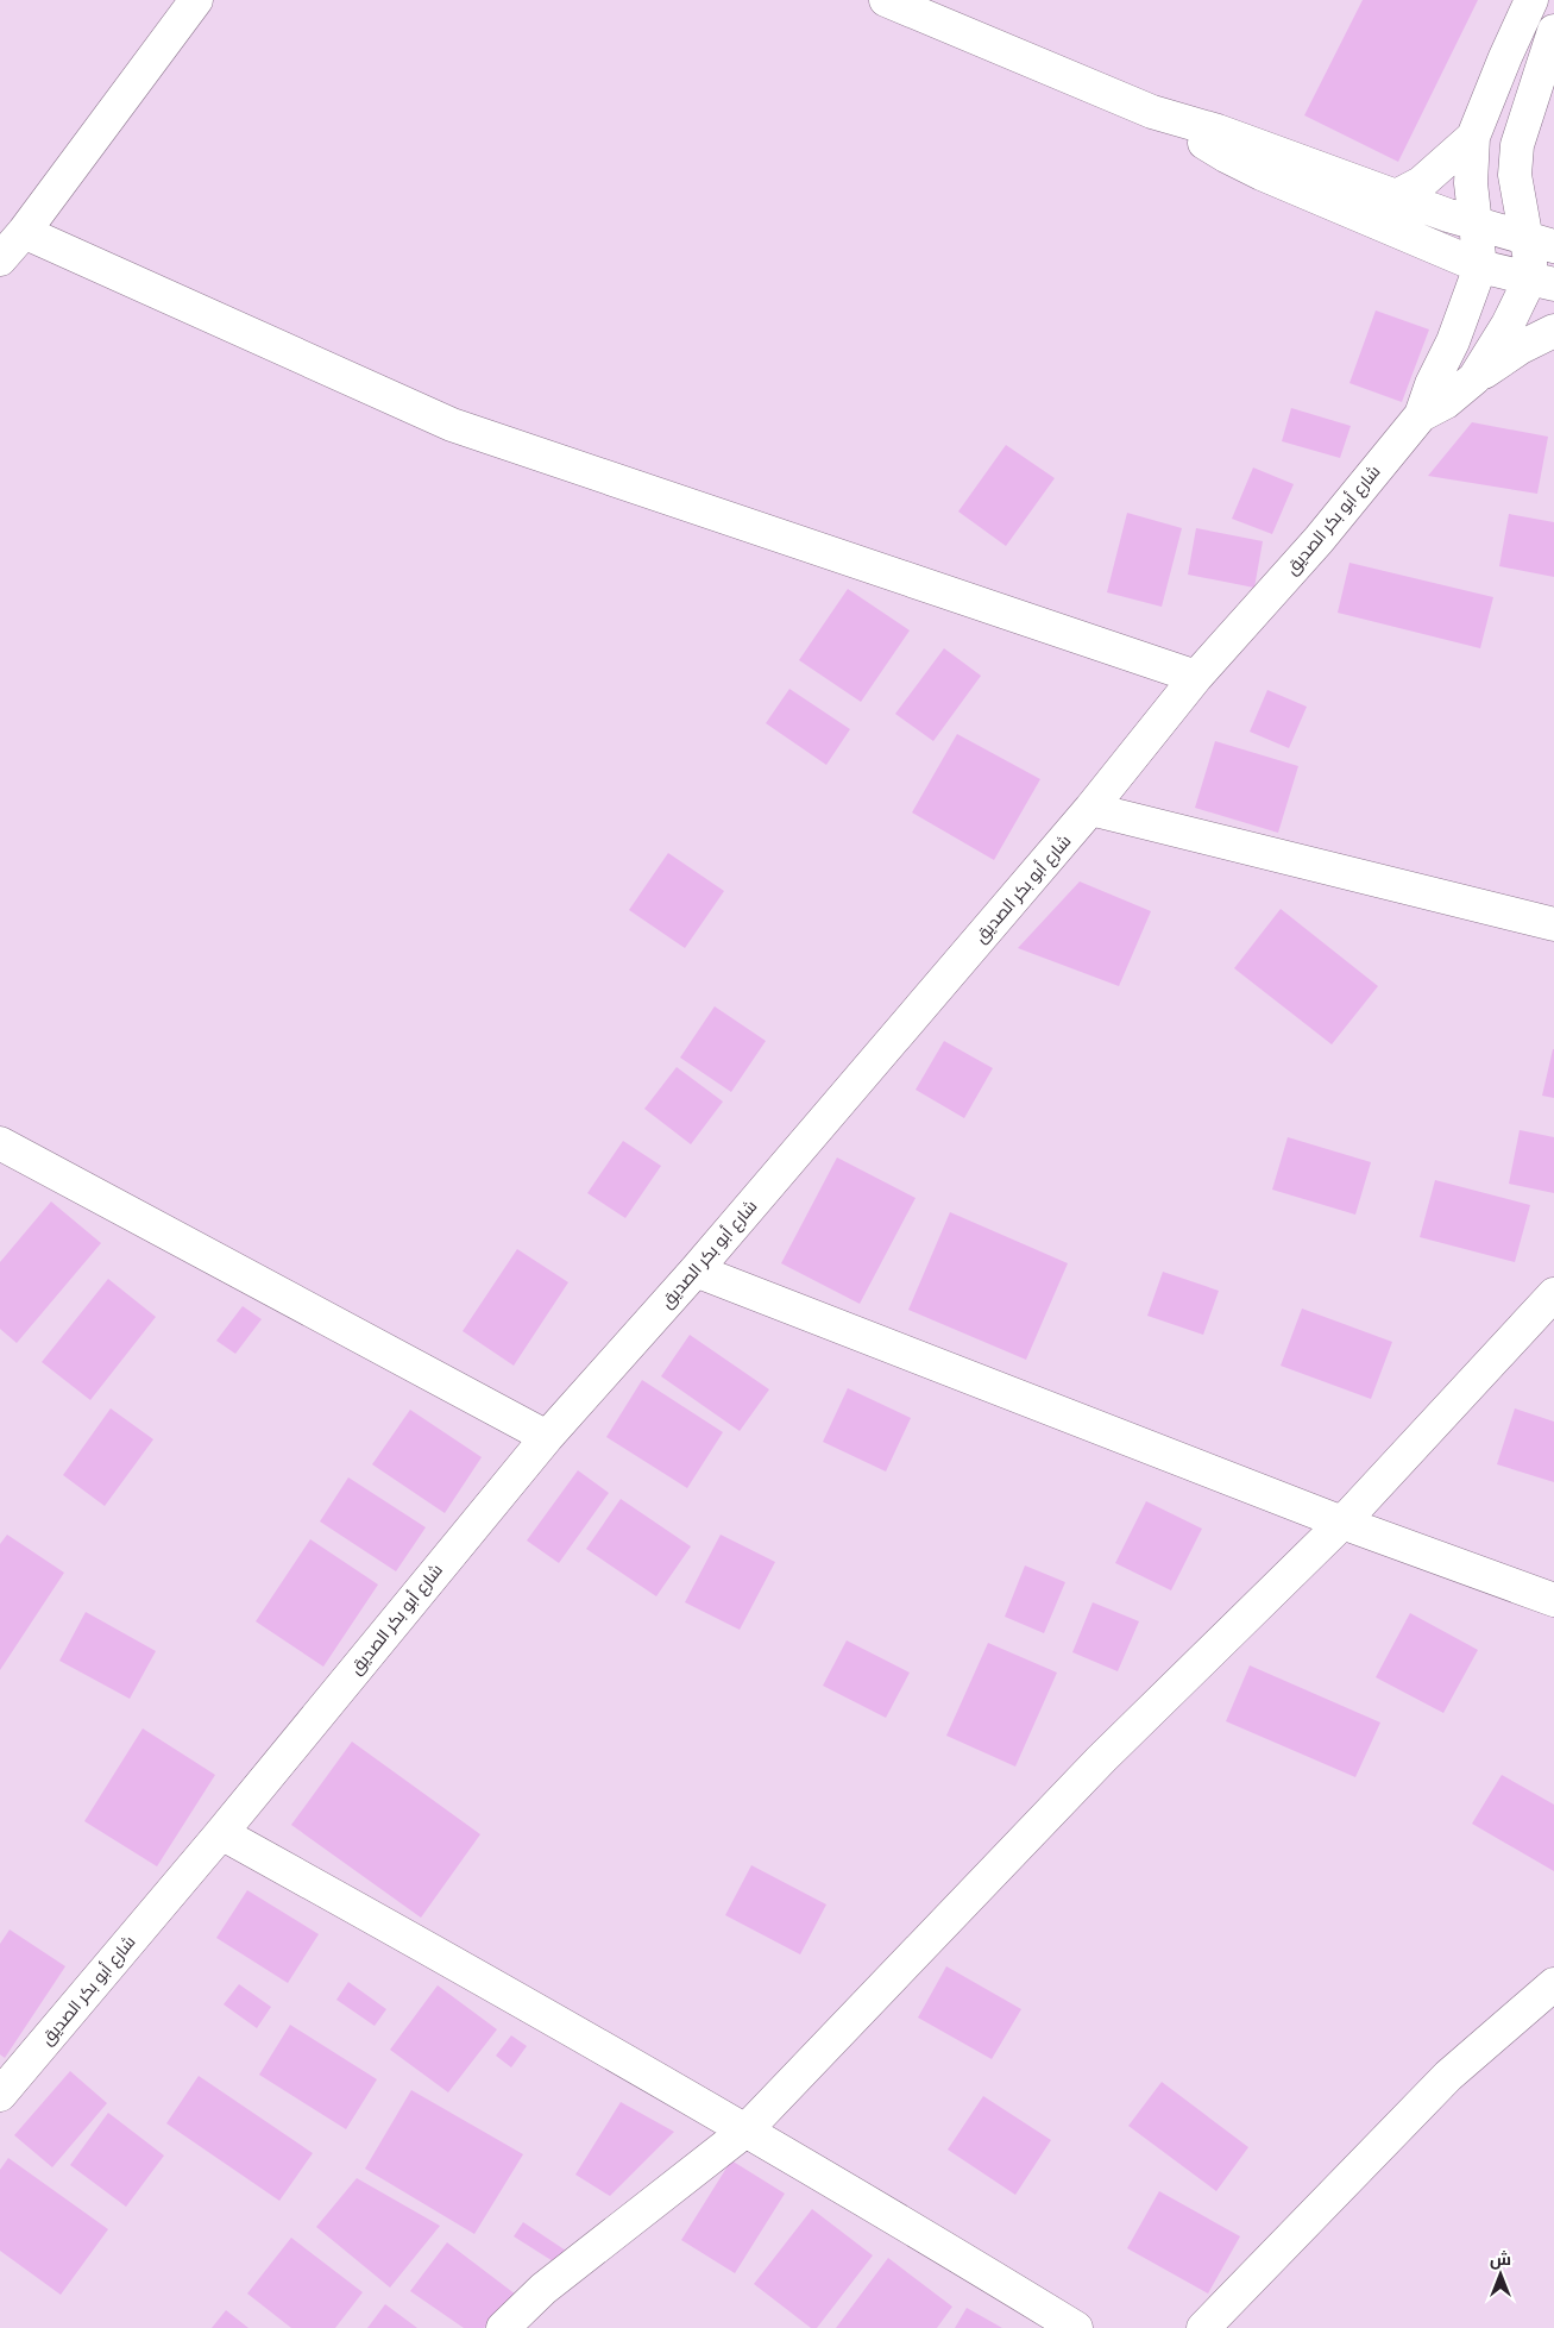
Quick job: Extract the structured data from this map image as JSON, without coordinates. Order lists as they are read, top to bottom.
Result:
{
  "streets": {
    "street": ["شارع أبو بكر الصديق"]
  },
  "north": "top"
}
